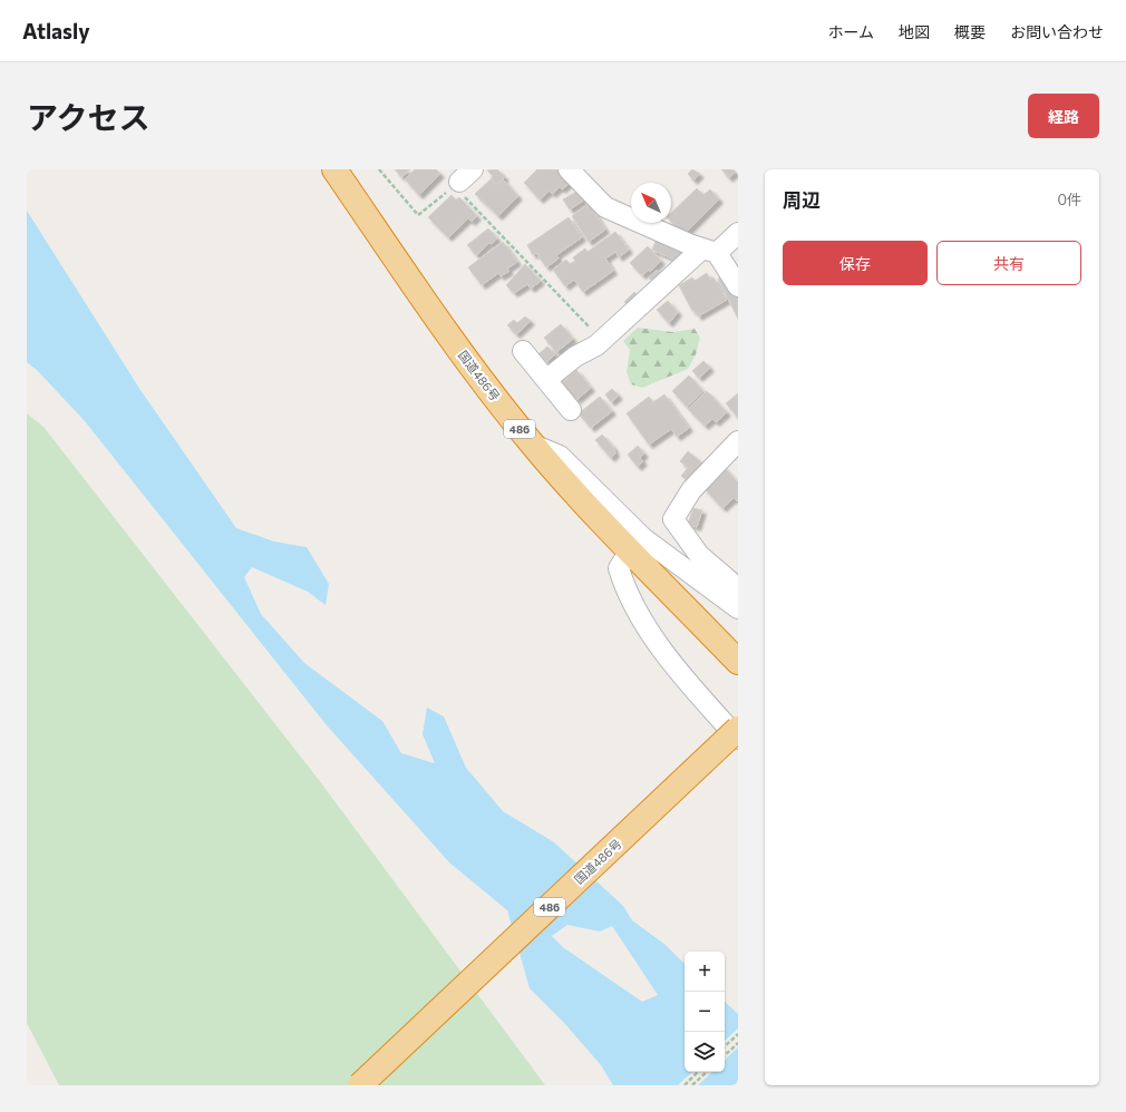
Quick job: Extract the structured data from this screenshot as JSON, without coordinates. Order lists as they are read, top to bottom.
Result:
{
  "streets": {
    "highway": ["国道486号", "486"]
  },
  "north": "top left",
  "page": {
    "header": "Atlasly",
    "nav": [
      "ホーム",
      "地図",
      "概要",
      "お問い合わせ"
    ],
    "title": "アクセス",
    "buttons": [
      "経路",
      ["保存", "共有"]
    ],
    "heading": ["周辺", "0件"],
    "map_buttons": ["+", "−"]
  }
}
